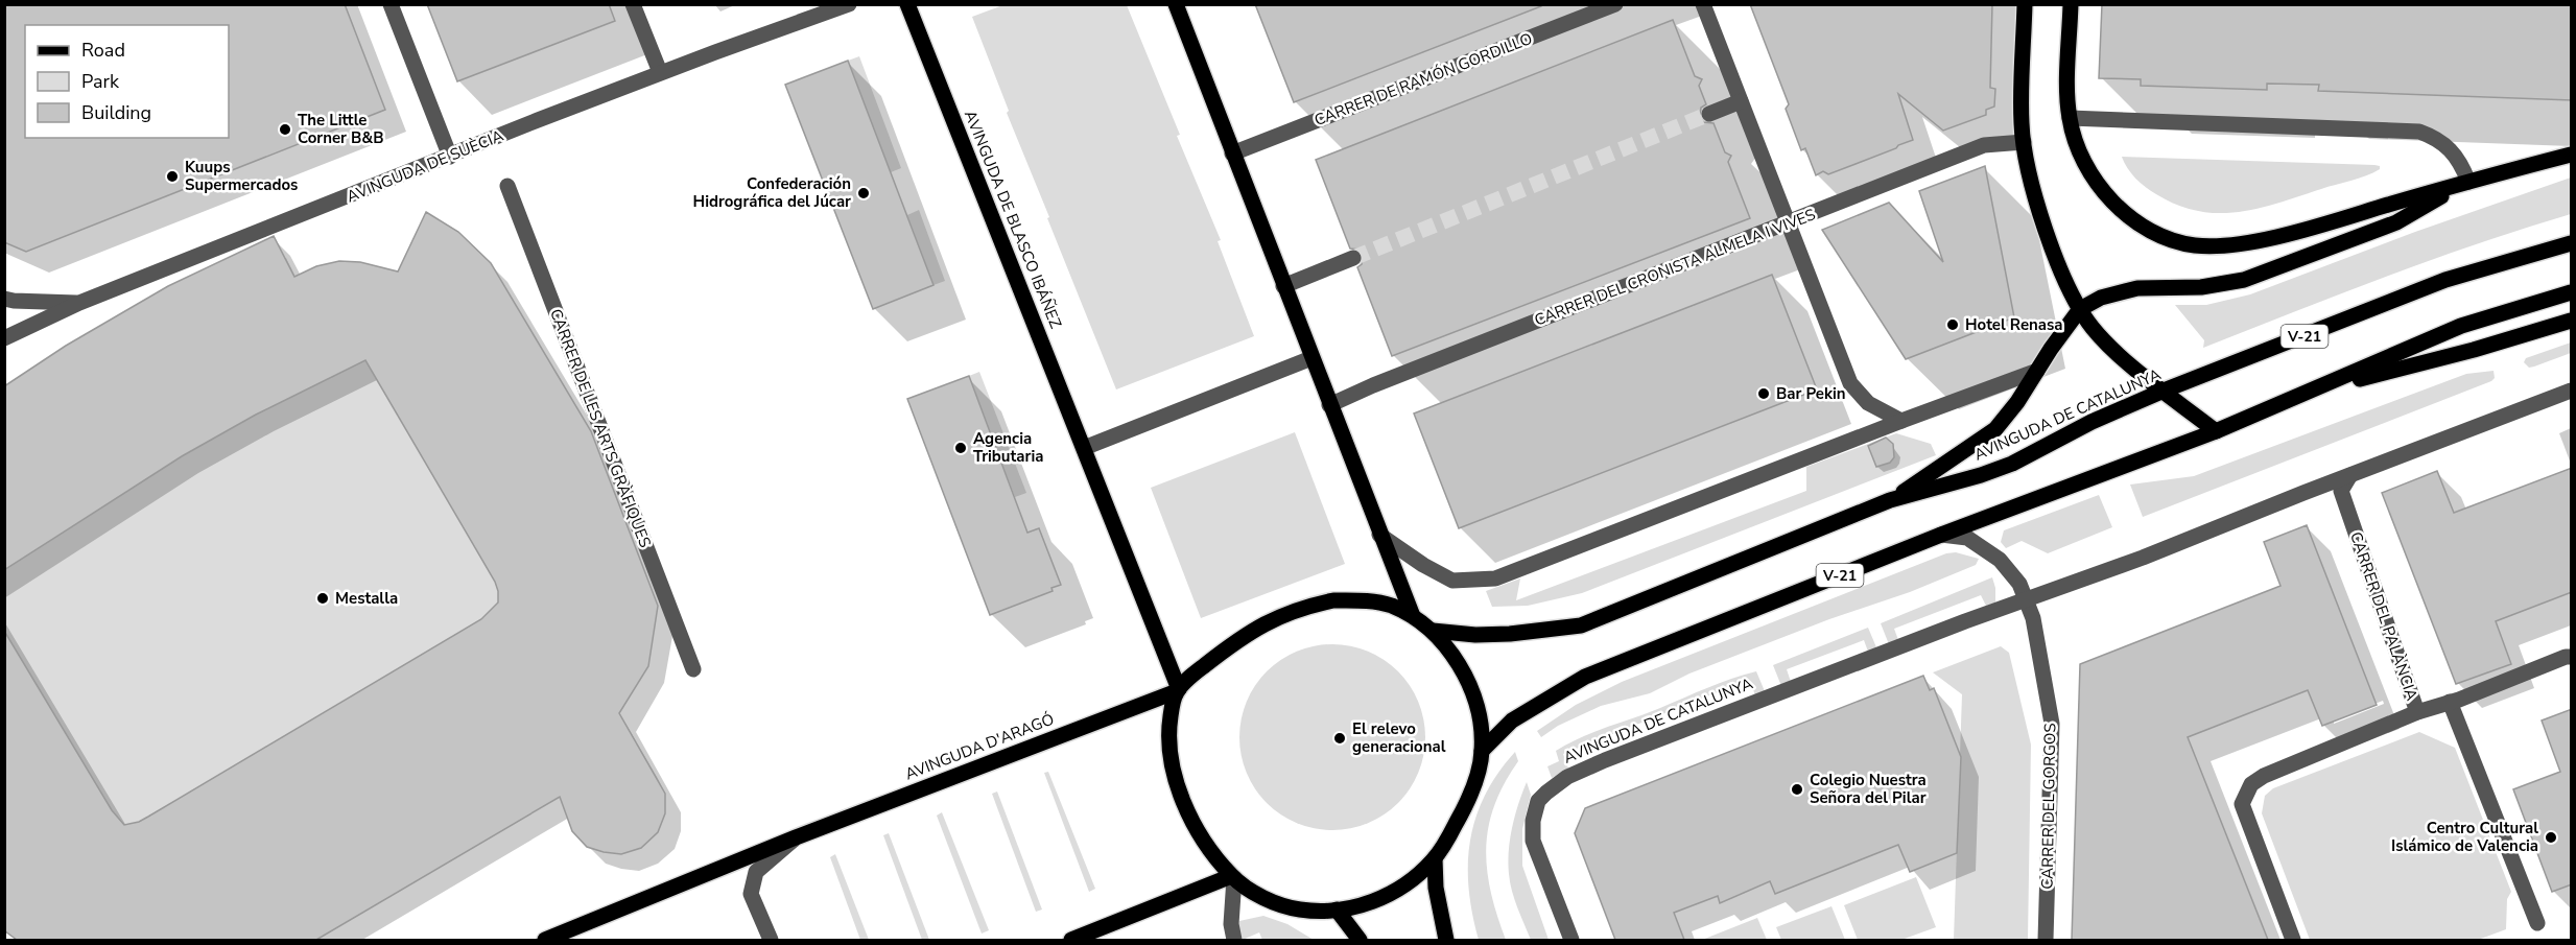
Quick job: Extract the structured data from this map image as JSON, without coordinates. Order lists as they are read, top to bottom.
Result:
{
  "streets": {
    "main road": [
      "AVINGUDA DE BLASCO IBÁÑEZ",
      "V-21",
      "AVINGUDA DE CATALUNYA",
      "AVINGUDA D'ARAGÓ"
    ],
    "street": [
      "CARRER DE RAMÓN GORDILLO",
      "AVINGUDA DE SUÈCIA",
      "CARRER DEL CRONISTA ALMELA I VIVES",
      "CARRER DE LES ARTS GRÀFIQUES",
      "CARRER DEL PALÀNCIA",
      "CARRER DEL GORGOS"
    ]
  },
  "crossings": [
    ["AVINGUDA DE BLASCO IBÁÑEZ", "AVINGUDA D'ARAGÓ"],
    ["V-21", "CARRER DEL GORGOS"],
    ["AVINGUDA DE CATALUNYA", "CARRER DEL PALÀNCIA"],
    ["AVINGUDA DE CATALUNYA", "CARRER DEL GORGOS"]
  ],
  "places": [
    "The Little Corner B&B",
    "Kuups Supermercados",
    "Confederación Hidrográfica del Júcar",
    "Hotel Renasa",
    "Bar Pekin",
    "Agencia Tributaria",
    "Mestalla",
    "El relevo generacional",
    "Colegio Nuestra Señora del Pilar",
    "Centro Cultural Islámico de Valencia"
  ],
  "legend": ["Road", "Park", "Building"]
}
